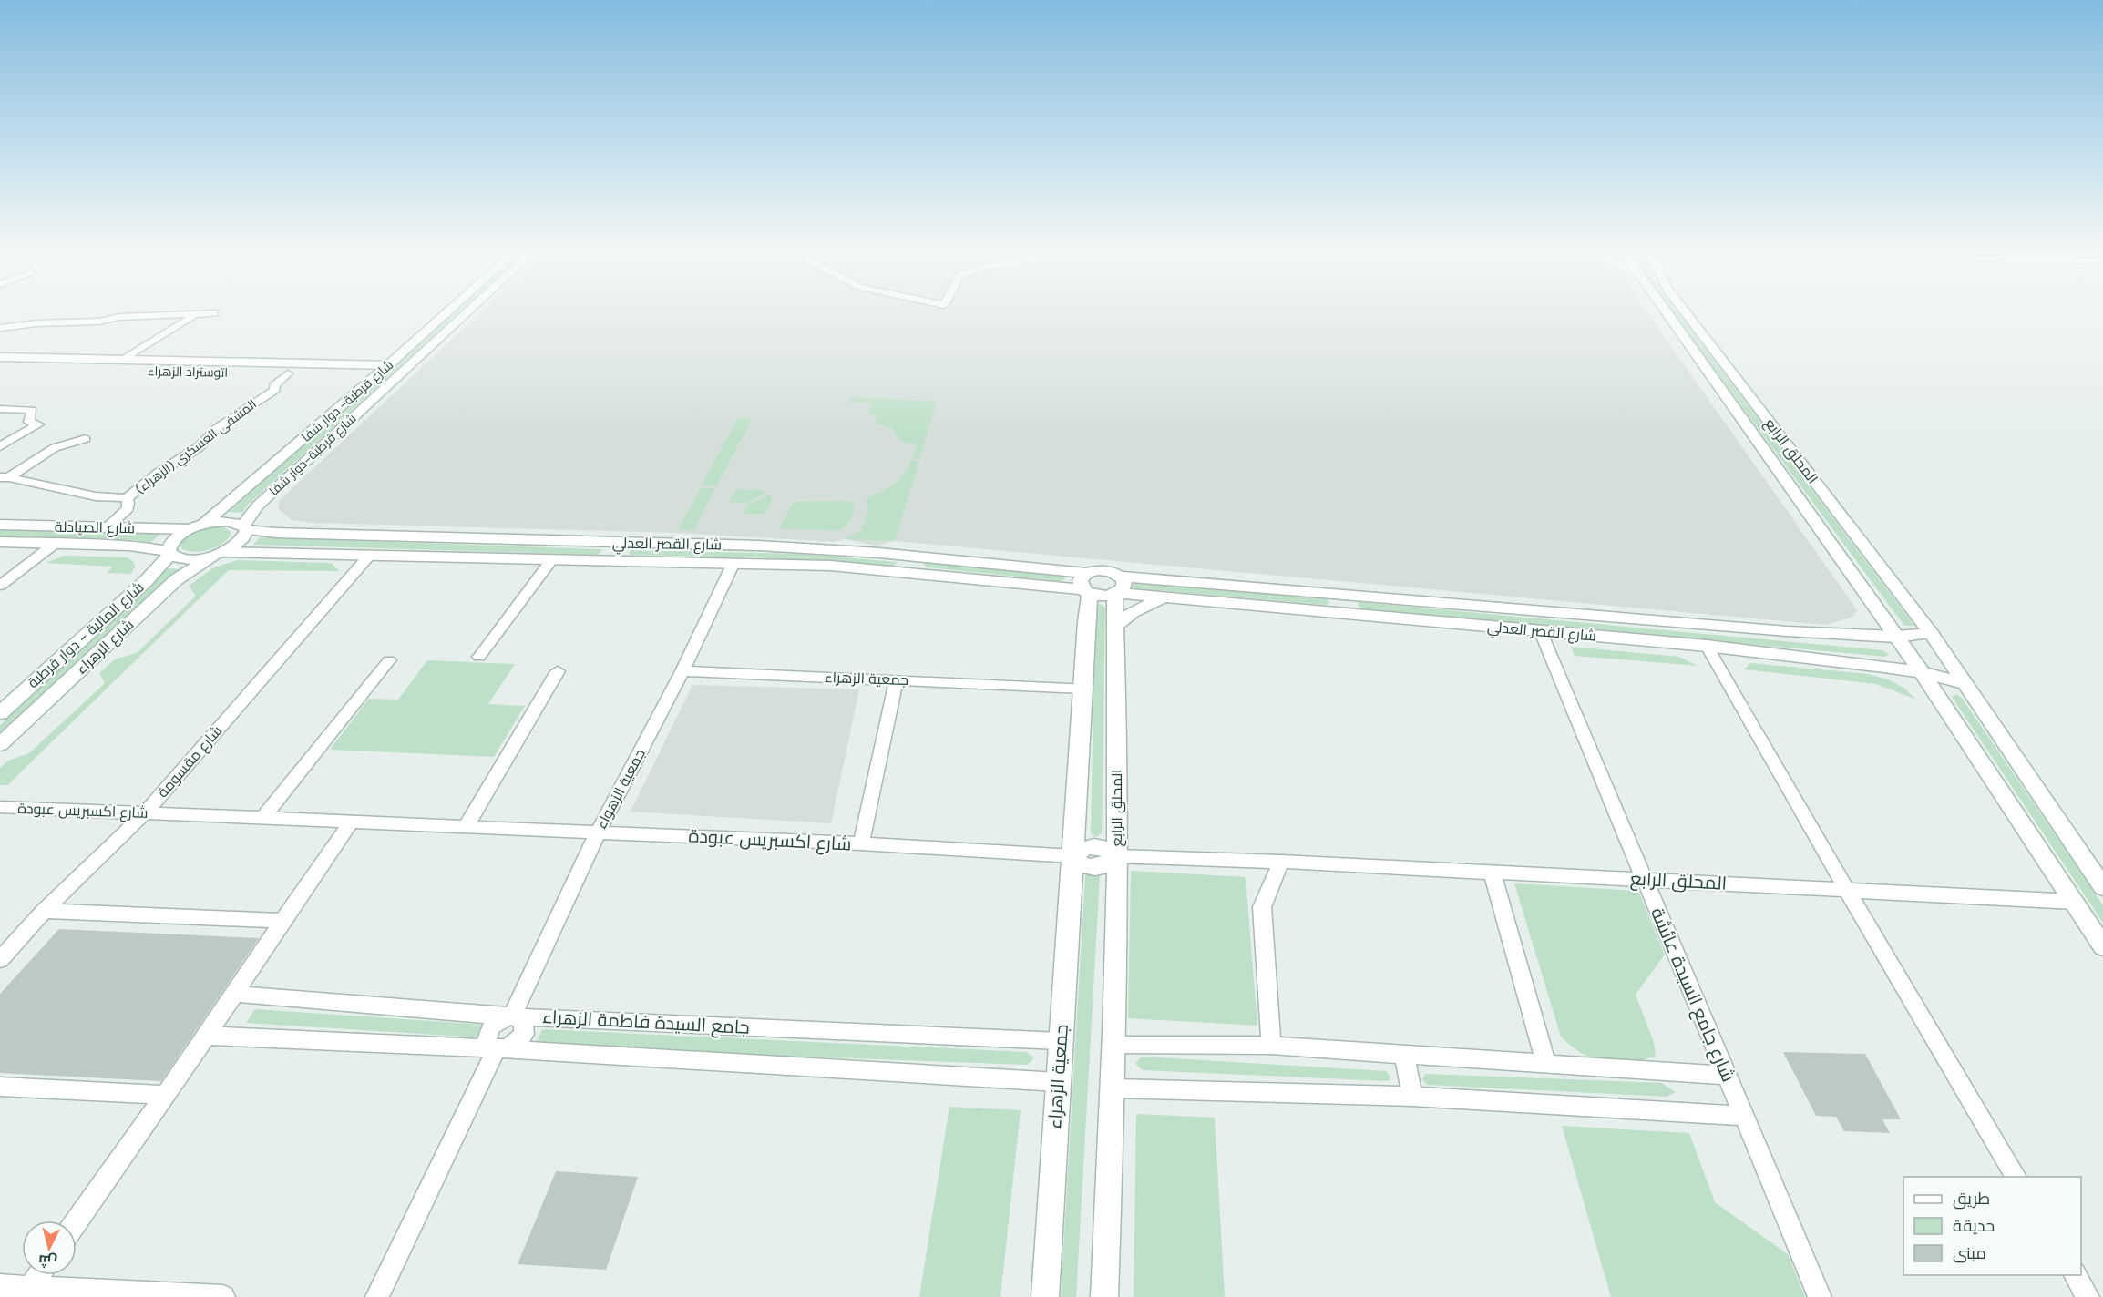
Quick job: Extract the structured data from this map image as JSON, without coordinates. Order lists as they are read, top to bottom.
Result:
{
  "streets": {
    "street": [
      "اتوستراد الزهراء",
      "شارع قرطبة- دوار شفا",
      "المشفى العسكري (الزهراء)",
      "المحلق الرابع",
      "شارع قرطبة-دوار شفا",
      "شارع الصيادلة",
      "شارع القصر العدلي",
      "شارع المالية - دوار قرطبة",
      "شارع الزهراء",
      "جمعية الزهراء",
      "شارع مقسومة",
      "جمعية الزهواء",
      "شارع اكسبريس عبودة",
      "شارع جامع السيدة عائشة",
      "جامع السيدة فاطمة الزهراء"
    ]
  },
  "crossings": [
    ["اتوستراد الزهراء", "شارع قرطبة- دوار شفا"],
    ["اتوستراد الزهراء", "المشفى العسكري (الزهراء)"],
    ["شارع قرطبة- دوار شفا", "شارع القصر العدلي"],
    ["المحلق الرابع", "شارع القصر العدلي"],
    ["المحلق الرابع", "شارع جامع السيدة عائشة"],
    ["شارع قرطبة-دوار شفا", "شارع الصيادلة"],
    ["شارع قرطبة-دوار شفا", "شارع القصر العدلي"],
    ["شارع قرطبة-دوار شفا", "شارع الزهراء"],
    ["شارع الصيادلة", "شارع القصر العدلي"],
    ["شارع الصيادلة", "شارع المالية - دوار قرطبة"],
    ["شارع الصيادلة", "شارع الزهراء"],
    ["شارع القصر العدلي", "شارع الزهراء"],
    ["شارع القصر العدلي", "شارع مقسومة"],
    ["شارع القصر العدلي", "جمعية الزهواء"],
    ["شارع القصر العدلي", "شارع جامع السيدة عائشة"],
    ["جمعية الزهراء", "جمعية الزهواء"],
    ["جمعية الزهراء", "شارع اكسبريس عبودة"],
    ["جمعية الزهراء", "جامع السيدة فاطمة الزهراء"],
    ["شارع مقسومة", "شارع اكسبريس عبودة"],
    ["جمعية الزهواء", "شارع اكسبريس عبودة"],
    ["جمعية الزهواء", "جامع السيدة فاطمة الزهراء"]
  ],
  "legend": ["طريق", "حديقة", "مبنى"],
  "north": "bottom"
}
